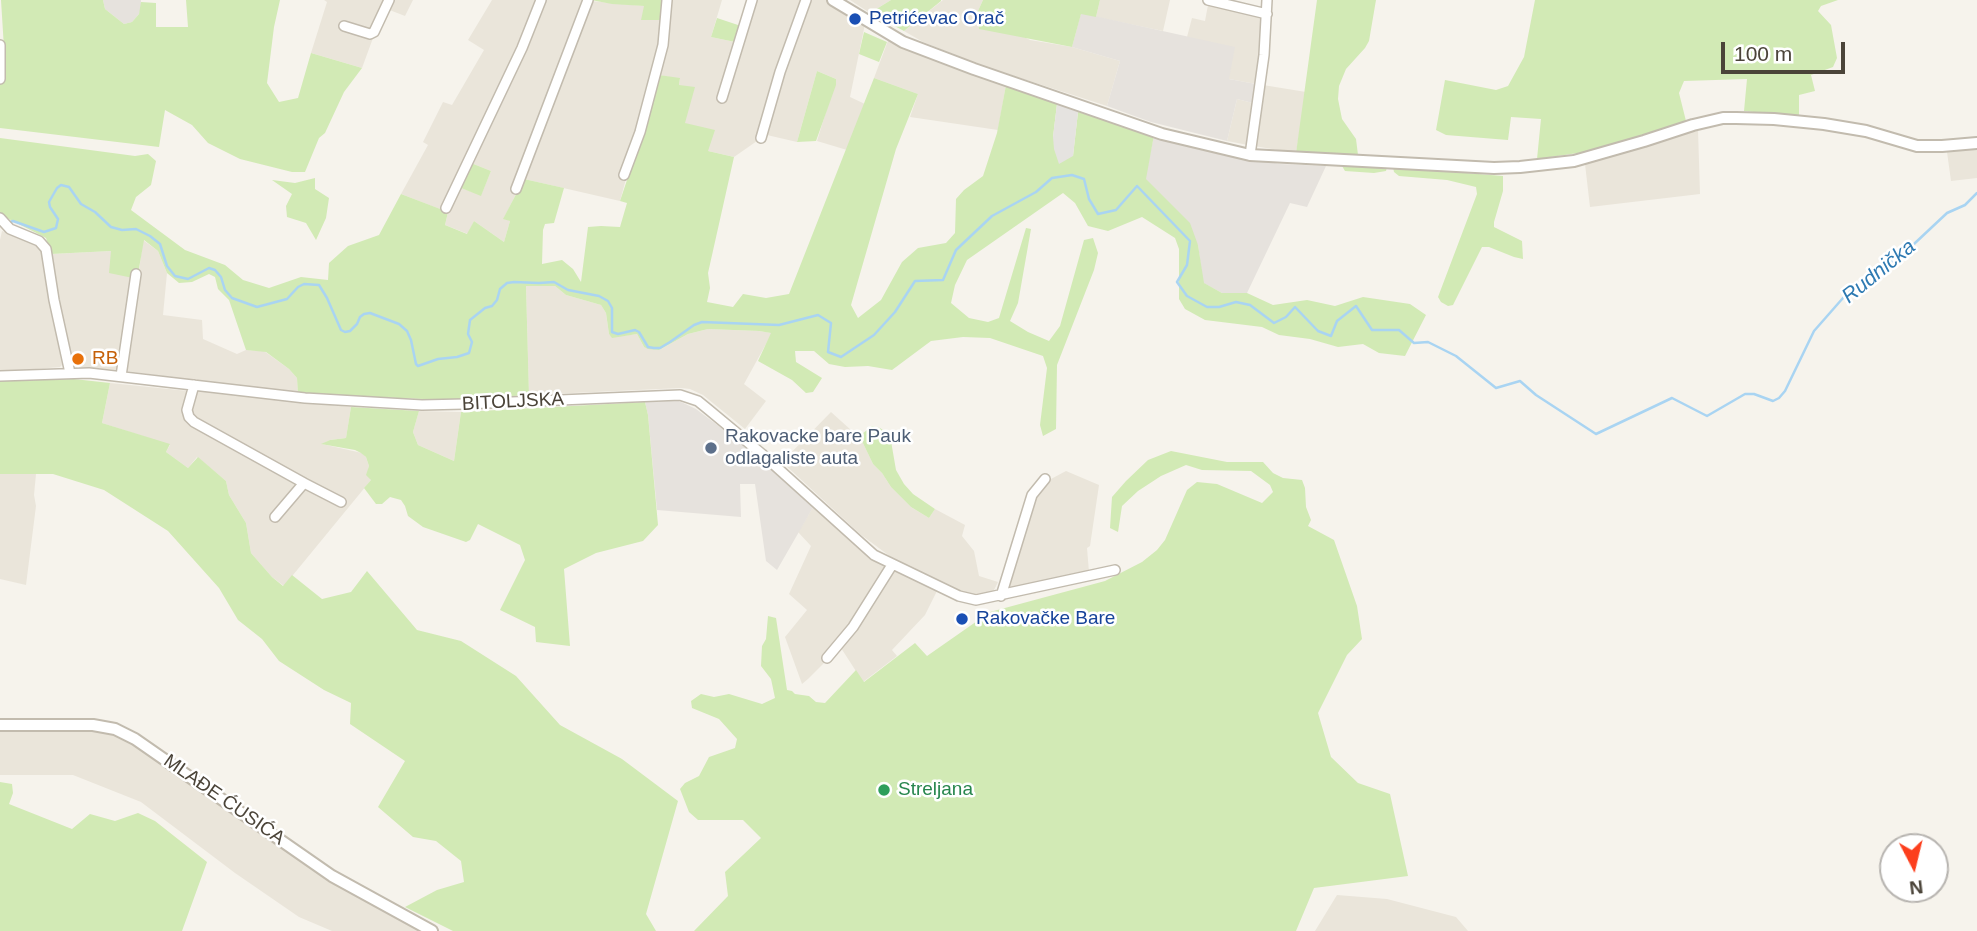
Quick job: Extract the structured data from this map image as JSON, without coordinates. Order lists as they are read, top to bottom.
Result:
{
  "streets": {
    "street": ["BITOLJSKA", "MLAĐE ĆUSIĆA"]
  },
  "water": ["Rudnička"],
  "places": [
    "Petrićevac Orač",
    "RB",
    "Rakovacke bare Pauk odlagaliste auta",
    "Rakovačke Bare",
    "Streljana"
  ],
  "scale_bar": "100 m",
  "north": "bottom"
}
